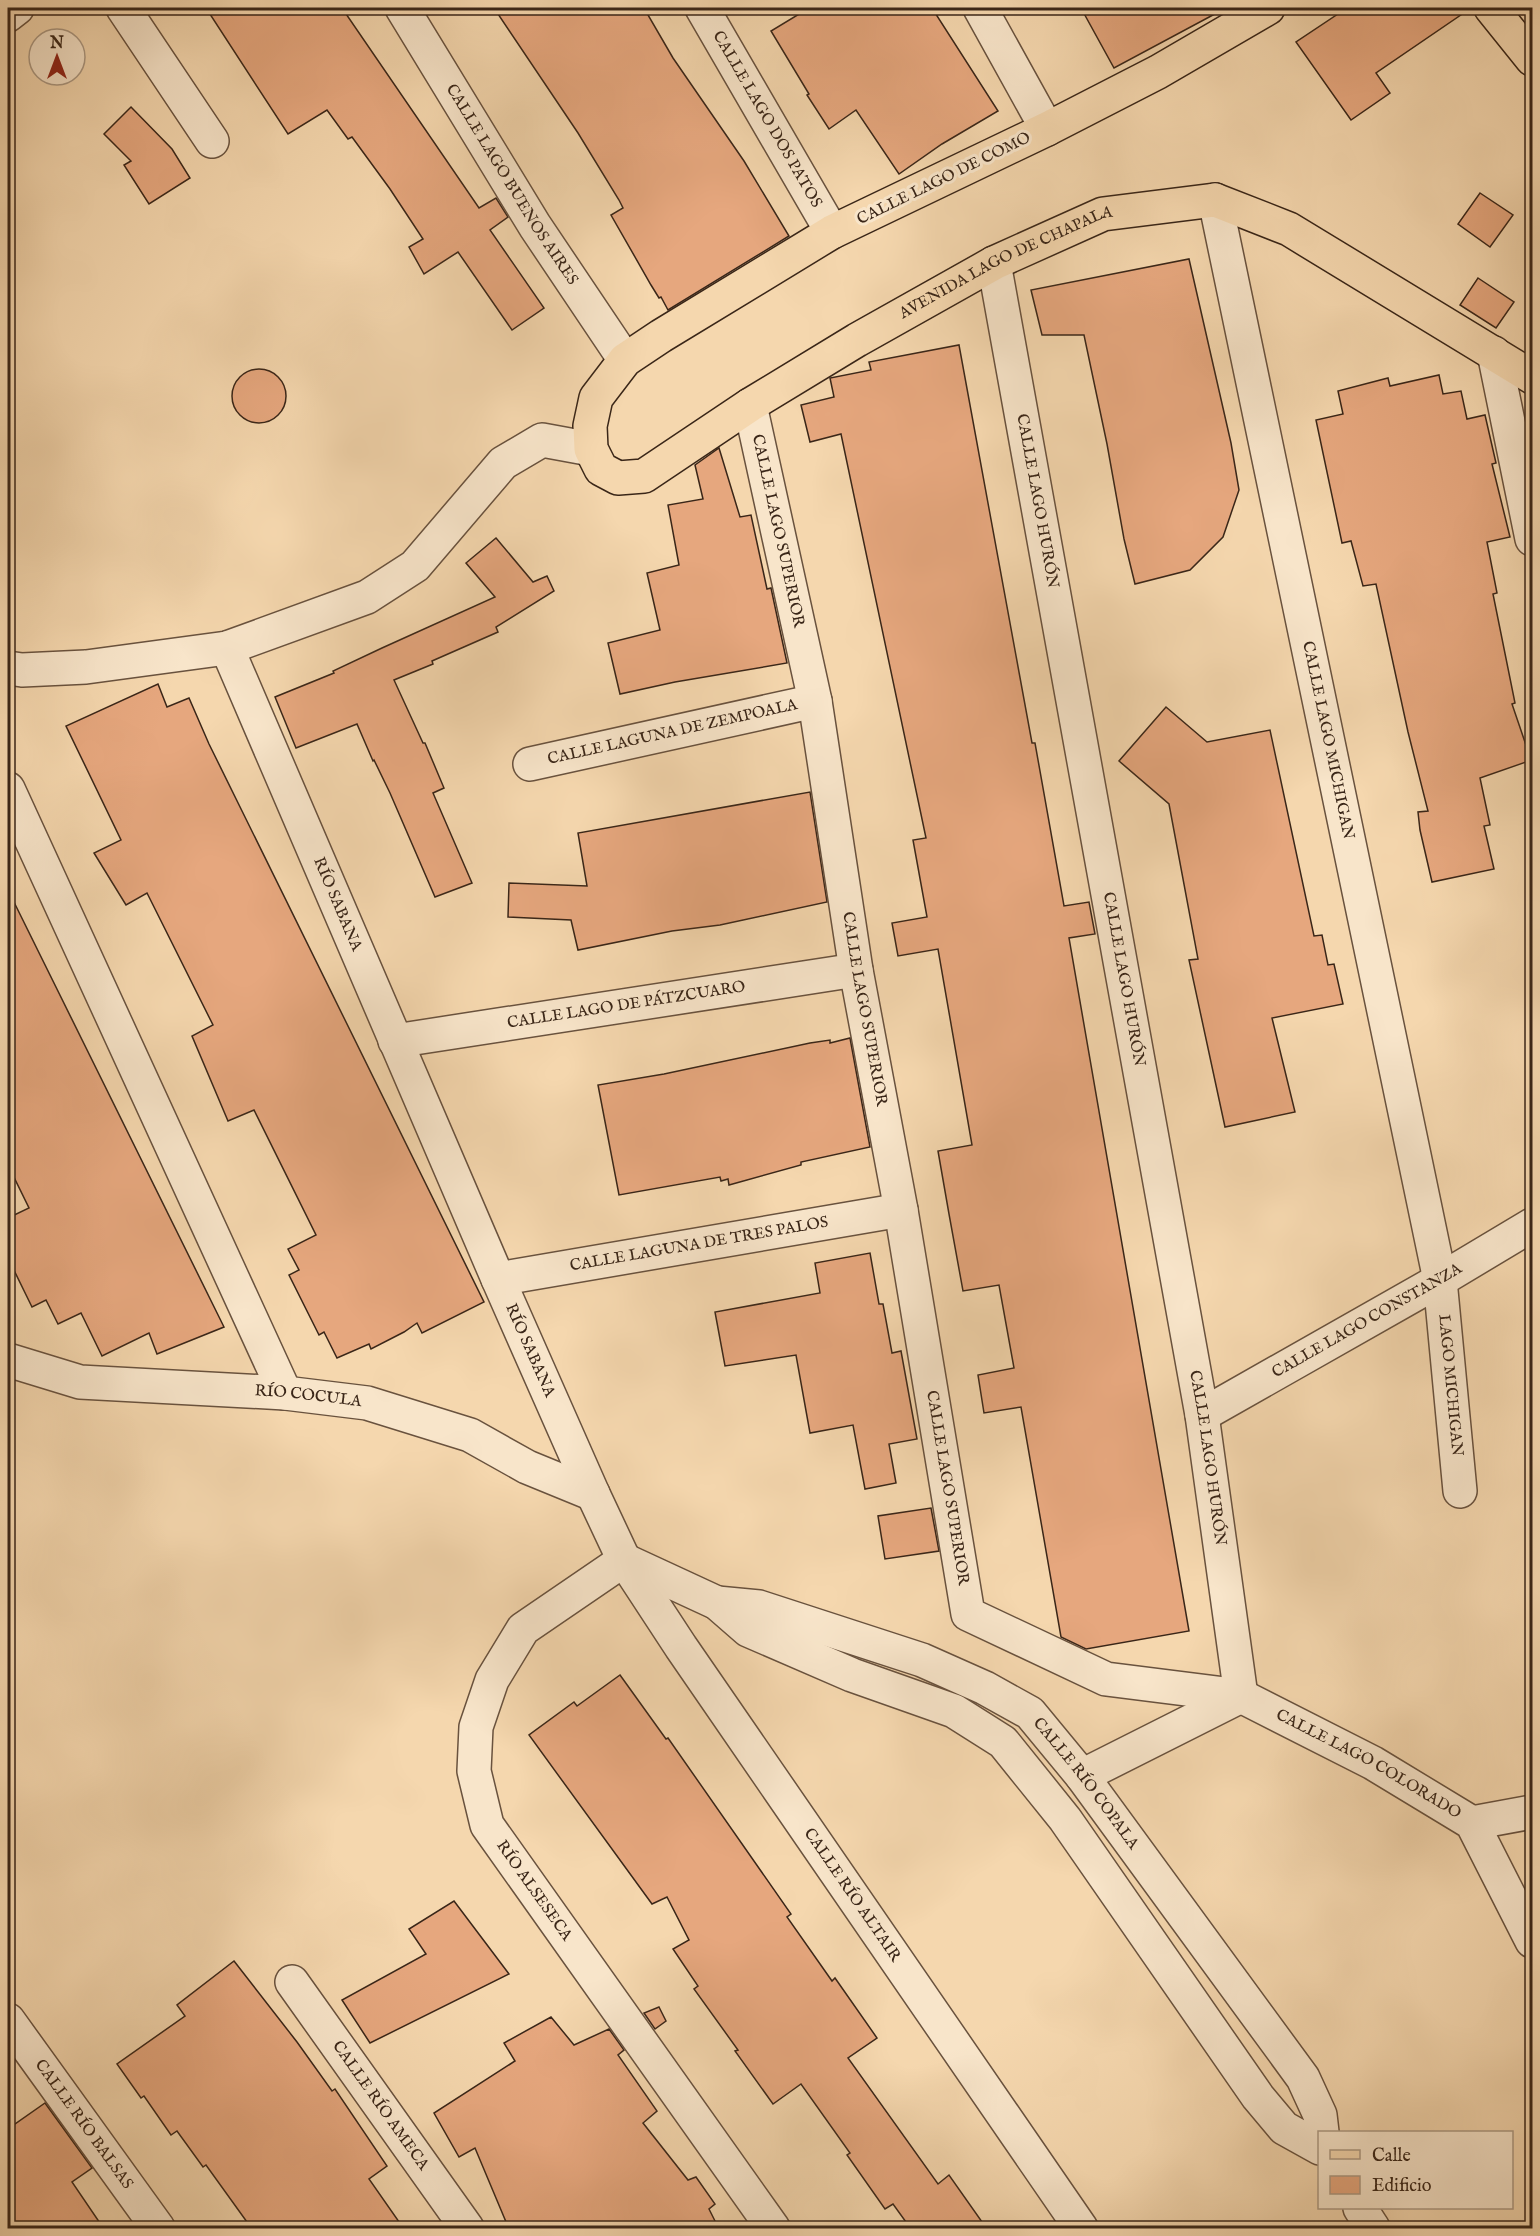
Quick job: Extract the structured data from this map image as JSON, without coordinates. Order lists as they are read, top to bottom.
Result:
{
  "streets": {
    "main road": ["CALLE LAGO DE COMO", "AVENIDA LAGO DE CHAPALA"],
    "street": [
      "CALLE LAGO DOS PATOS",
      "CALLE LAGO BUENOS AIRES",
      "CALLE LAGO HURÓN",
      "CALLE LAGO SUPERIOR",
      "CALLE LAGUNA DE ZEMPOALA",
      "CALLE LAGO MICHIGAN",
      "RÍO SABANA",
      "CALLE LAGO DE PÁTZCUARO",
      "CALLE LAGUNA DE TRES PALOS",
      "CALLE LAGO CONSTANZA",
      "LAGO MICHIGAN",
      "RÍO COCULA",
      "CALLE LAGO COLORADO",
      "CALLE RÍO COPALA",
      "RÍO ALSESECA",
      "CALLE RÍO ALTAIR",
      "CALLE RÍO AMECA",
      "CALLE RÍO BALSAS"
    ]
  },
  "crossings": [
    ["CALLE LAGO DOS PATOS", "CALLE LAGO DE COMO"],
    ["CALLE LAGO DE COMO", "CALLE LAGO BUENOS AIRES"],
    ["AVENIDA LAGO DE CHAPALA", "CALLE LAGO HURÓN"],
    ["AVENIDA LAGO DE CHAPALA", "CALLE LAGO SUPERIOR"],
    ["AVENIDA LAGO DE CHAPALA", "CALLE LAGO MICHIGAN"],
    ["CALLE LAGO HURÓN", "CALLE LAGO CONSTANZA"],
    ["CALLE LAGO HURÓN", "CALLE LAGO COLORADO"],
    ["CALLE LAGO SUPERIOR", "CALLE LAGUNA DE ZEMPOALA"],
    ["CALLE LAGO SUPERIOR", "CALLE LAGO DE PÁTZCUARO"],
    ["CALLE LAGO SUPERIOR", "CALLE LAGUNA DE TRES PALOS"],
    ["CALLE LAGO SUPERIOR", "CALLE LAGO COLORADO"],
    ["CALLE LAGO MICHIGAN", "CALLE LAGO CONSTANZA"],
    ["CALLE LAGO MICHIGAN", "LAGO MICHIGAN"],
    ["RÍO SABANA", "CALLE LAGO DE PÁTZCUARO"],
    ["RÍO SABANA", "CALLE LAGUNA DE TRES PALOS"],
    ["RÍO SABANA", "RÍO COCULA"],
    ["RÍO SABANA", "CALLE RÍO COPALA"],
    ["RÍO SABANA", "RÍO ALSESECA"],
    ["RÍO SABANA", "CALLE RÍO ALTAIR"],
    ["CALLE LAGO CONSTANZA", "LAGO MICHIGAN"],
    ["CALLE RÍO COPALA", "RÍO ALSESECA"],
    ["CALLE RÍO COPALA", "CALLE RÍO ALTAIR"],
    ["RÍO ALSESECA", "CALLE RÍO ALTAIR"]
  ],
  "legend": ["Calle", "Edificio"],
  "north": "top"
}
